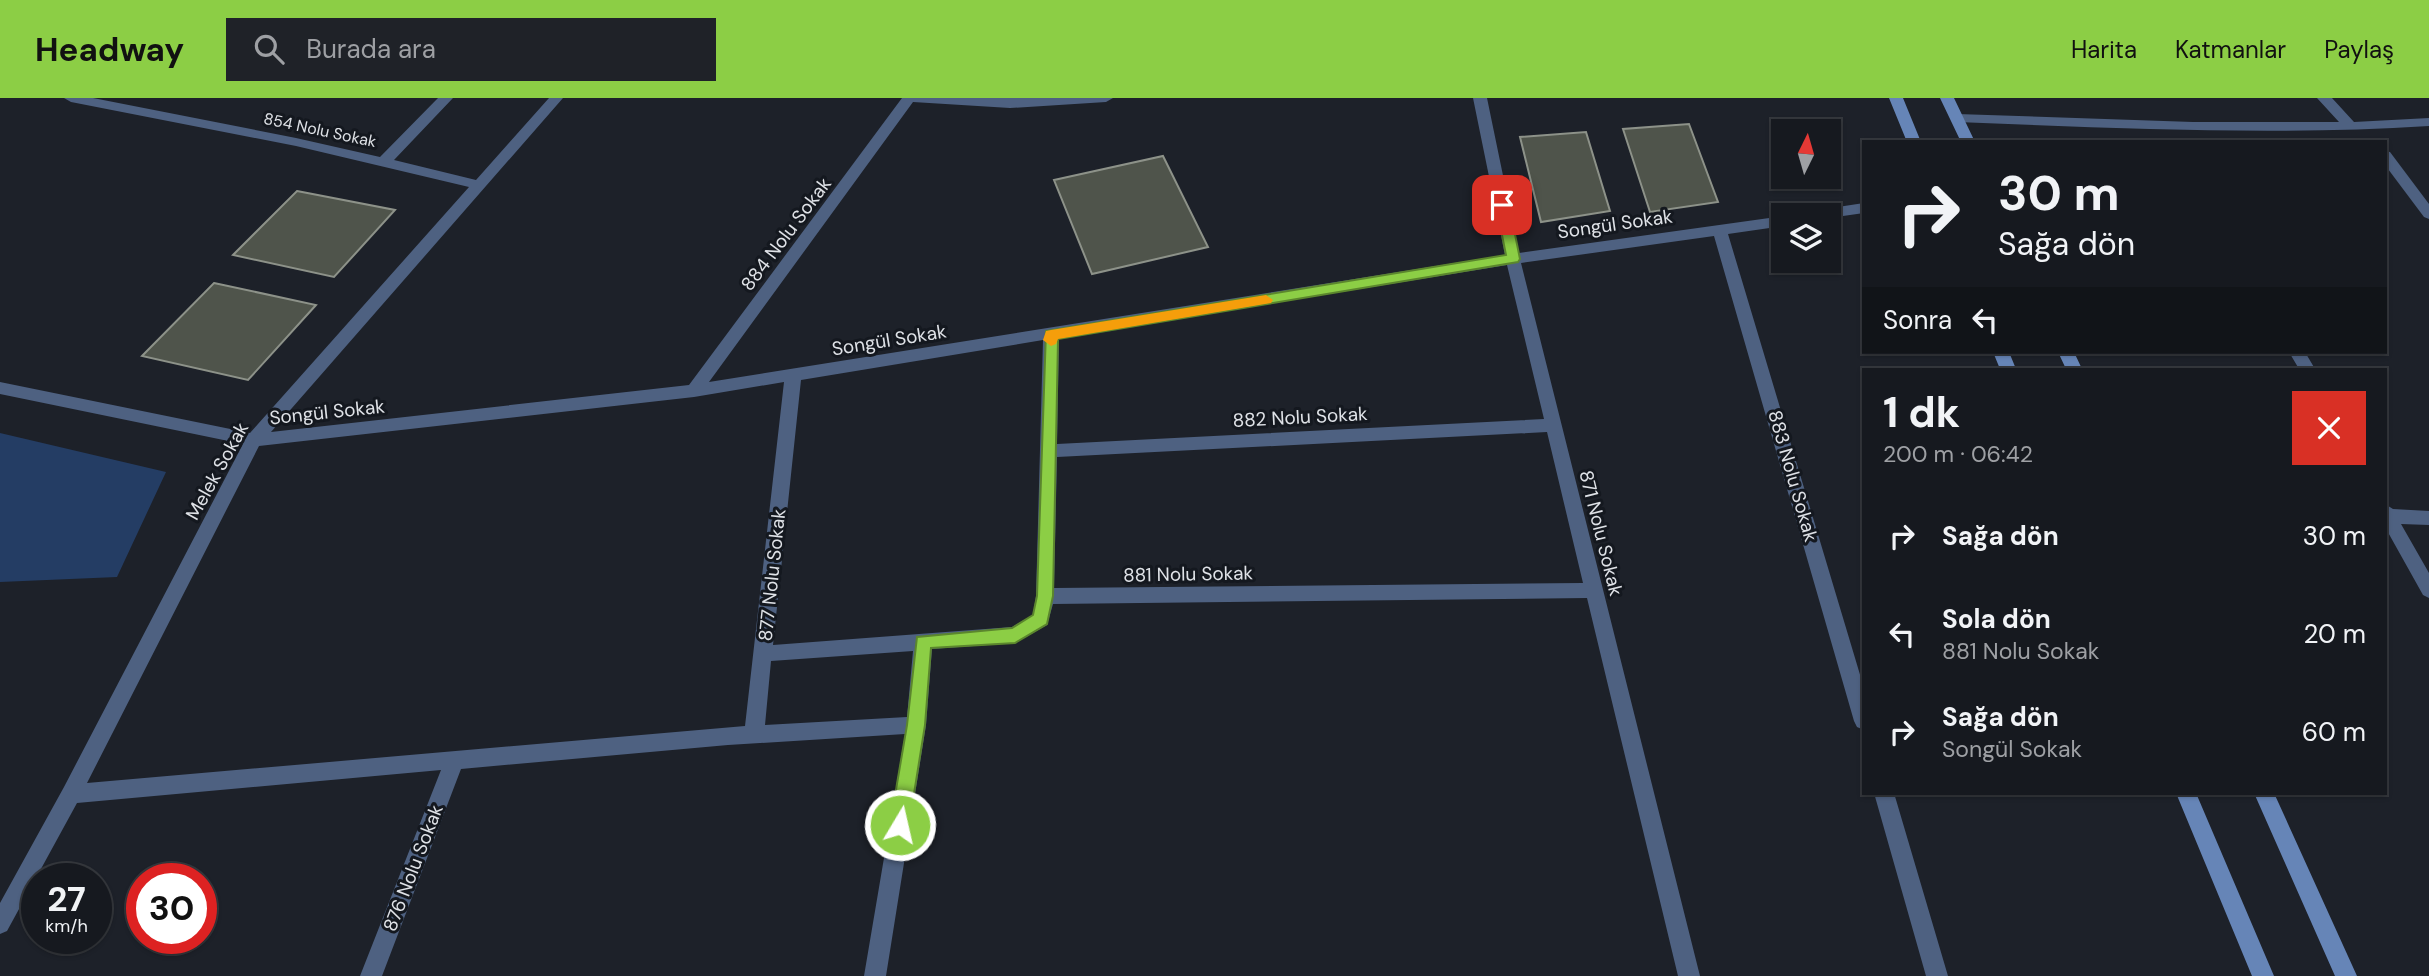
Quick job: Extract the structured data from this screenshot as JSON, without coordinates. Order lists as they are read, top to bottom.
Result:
{
  "streets": {
    "street": [
      "854 Nolu Sokak",
      "Songül Sokak",
      "884 Nolu Sokak",
      "882 Nolu Sokak",
      "Melek Sokak",
      "883 Nolu Sokak",
      "871 Nolu Sokak",
      "881 Nolu Sokak",
      "877 Nolu Sokak",
      "876 Nolu Sokak"
    ]
  },
  "crossings": [
    ["854 Nolu Sokak", "Melek Sokak"],
    ["Songül Sokak", "884 Nolu Sokak"],
    ["Songül Sokak", "Melek Sokak"],
    ["Songül Sokak", "883 Nolu Sokak"],
    ["Songül Sokak", "871 Nolu Sokak"],
    ["Songül Sokak", "877 Nolu Sokak"],
    ["882 Nolu Sokak", "871 Nolu Sokak"],
    ["871 Nolu Sokak", "881 Nolu Sokak"],
    ["881 Nolu Sokak", "877 Nolu Sokak"]
  ],
  "north": "top",
  "page": {
    "header": "Headway",
    "search": "Burada ara",
    "nav": ["Harita", "Katmanlar", "Paylaş"],
    "turn": ["30 m", "Sağa dön"],
    "then": "Sonra",
    "heading": ["1 dk", "200 m · 06:42"],
    "list": [
      {
        "name": "Sağa dön",
        "value": "30 m"
      },
      {
        "name": "Sola dön",
        "note": "881 Nolu Sokak",
        "value": "20 m"
      },
      {
        "name": "Sağa dön",
        "note": "Songül Sokak",
        "value": "60 m"
      }
    ],
    "speed": "27 km/h",
    "limit": "30"
  }
}
